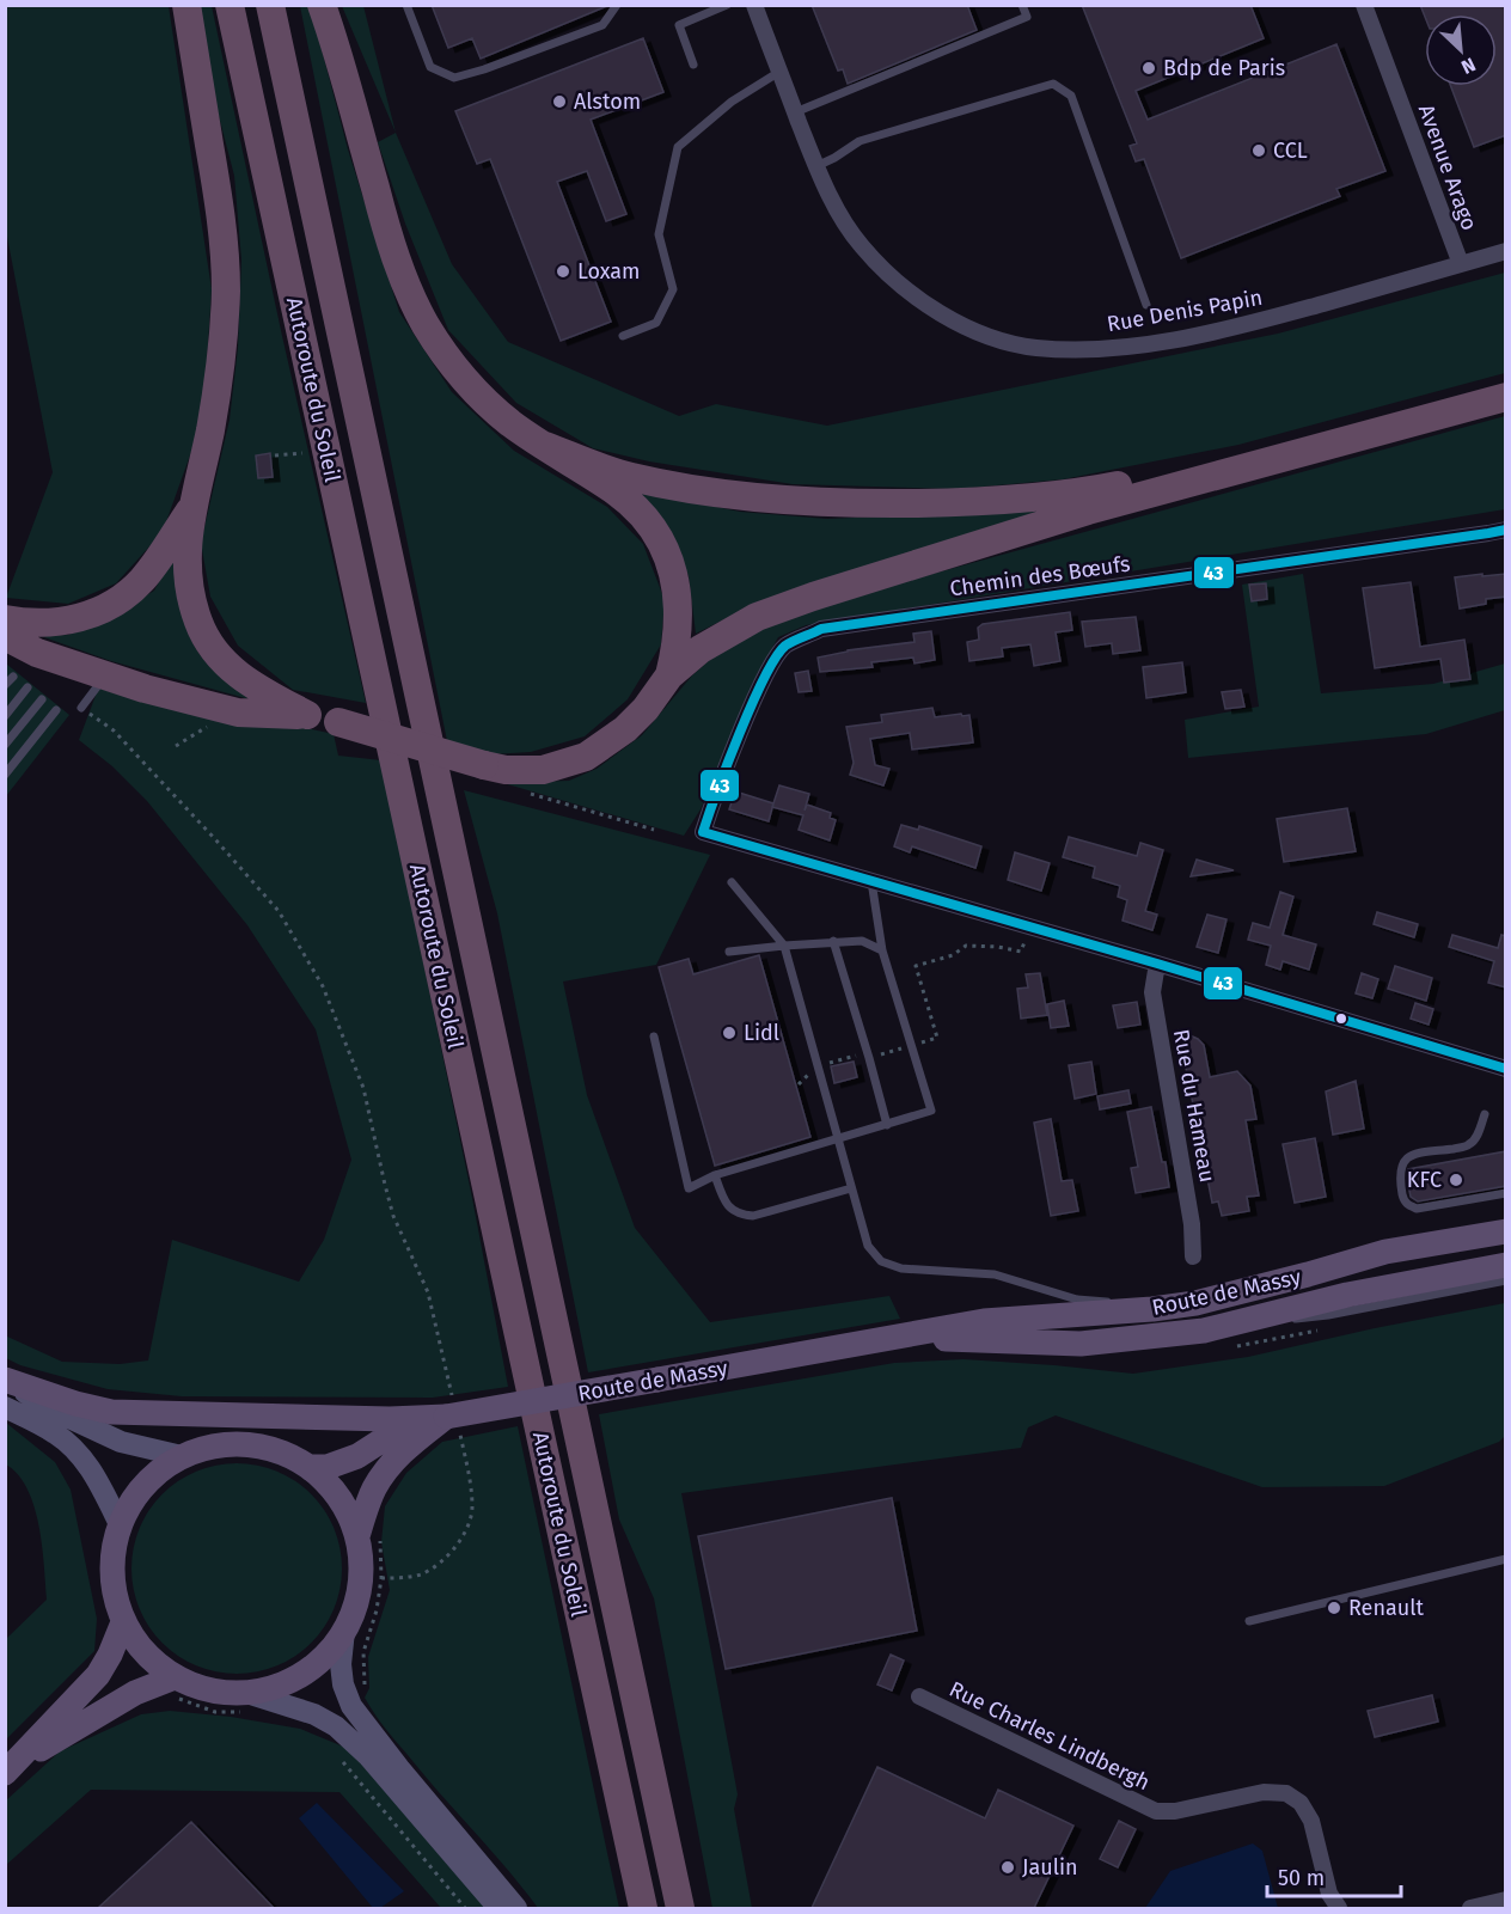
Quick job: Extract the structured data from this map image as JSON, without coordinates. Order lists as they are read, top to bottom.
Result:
{
  "streets": {
    "highway": ["Autoroute du Soleil"],
    "main road": ["Route de Massy"],
    "street": [
      "Avenue Arago",
      "Rue Denis Papin",
      "Chemin des Bœufs",
      "Rue du Hameau",
      "Rue Charles Lindbergh"
    ]
  },
  "crossings": [
    ["Avenue Arago", "Rue Denis Papin"]
  ],
  "places": [
    "Bdp de Paris",
    "Alstom",
    "CCL",
    "Loxam",
    "Lidl",
    "KFC",
    "Renault",
    "Jaulin"
  ],
  "lines": ["transit line 43"],
  "scale_bar": "50 m",
  "north": "bottom right"
}
